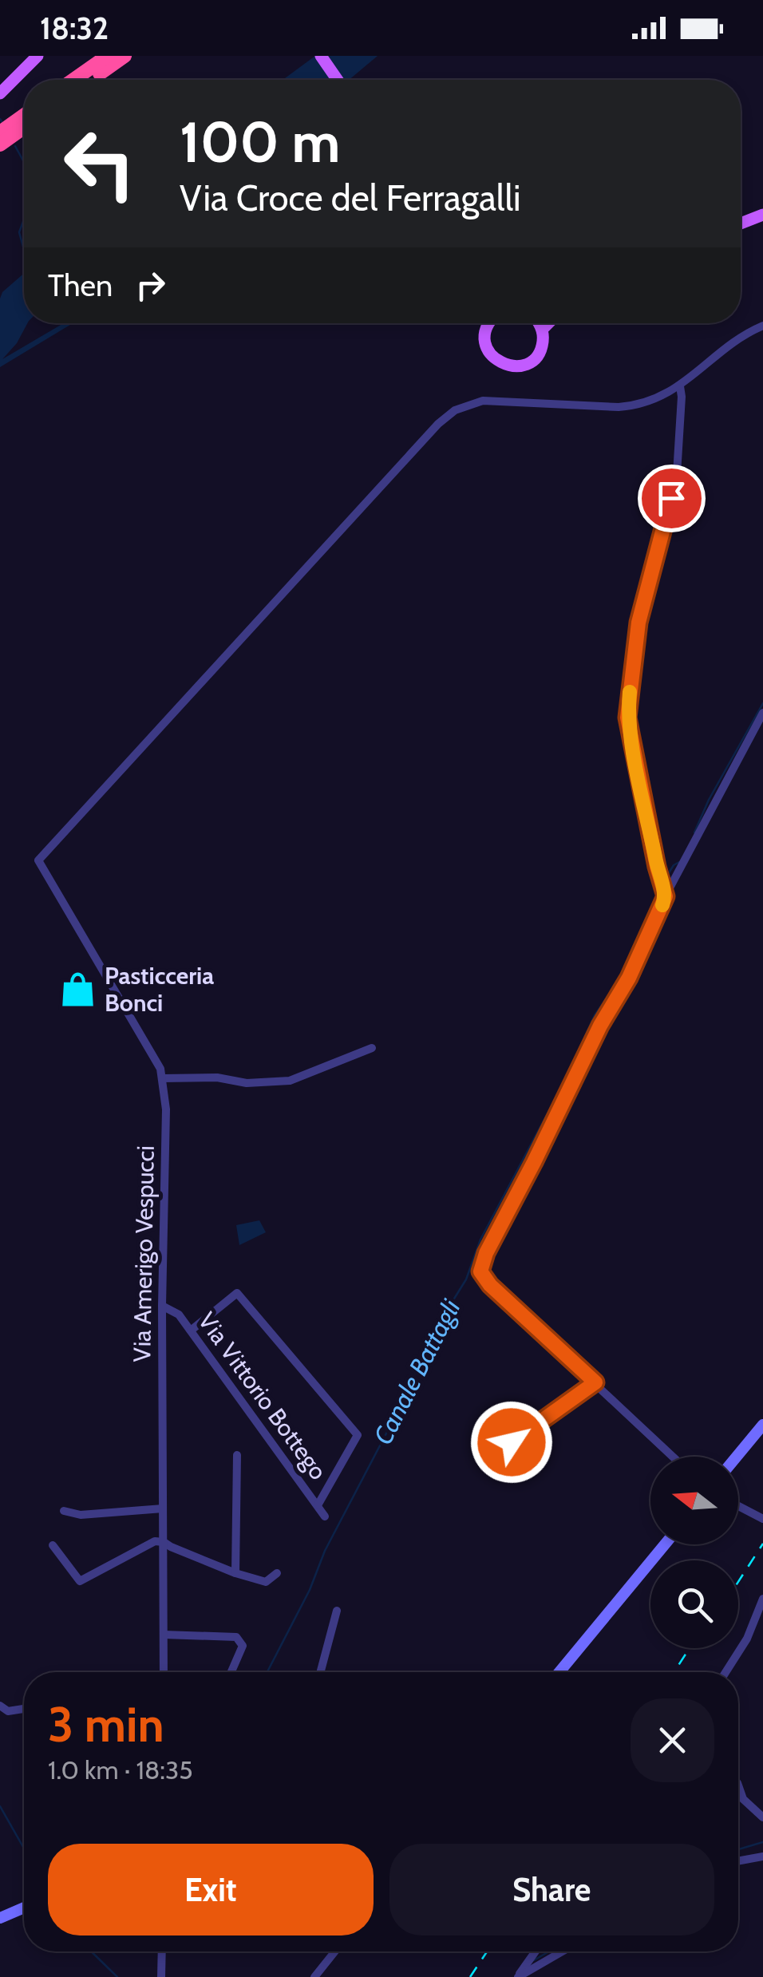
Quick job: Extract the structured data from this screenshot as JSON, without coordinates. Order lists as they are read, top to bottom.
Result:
{
  "streets": {
    "street": ["Via Amerigo Vespucci", "Via Vittorio Bottego"]
  },
  "crossings": [
    ["Via Amerigo Vespucci", "Via Vittorio Bottego"]
  ],
  "water": ["Canale Battagli"],
  "places": {
    "shop": ["Pasticceria Bonci"]
  },
  "north": "left",
  "page": {
    "status": "18:32",
    "turn": ["100 m", "Via Croce del Ferragalli"],
    "then": "Then",
    "heading": ["3 min", "1.0 km · 18:35"],
    "buttons": ["Exit", "Share"]
  }
}
